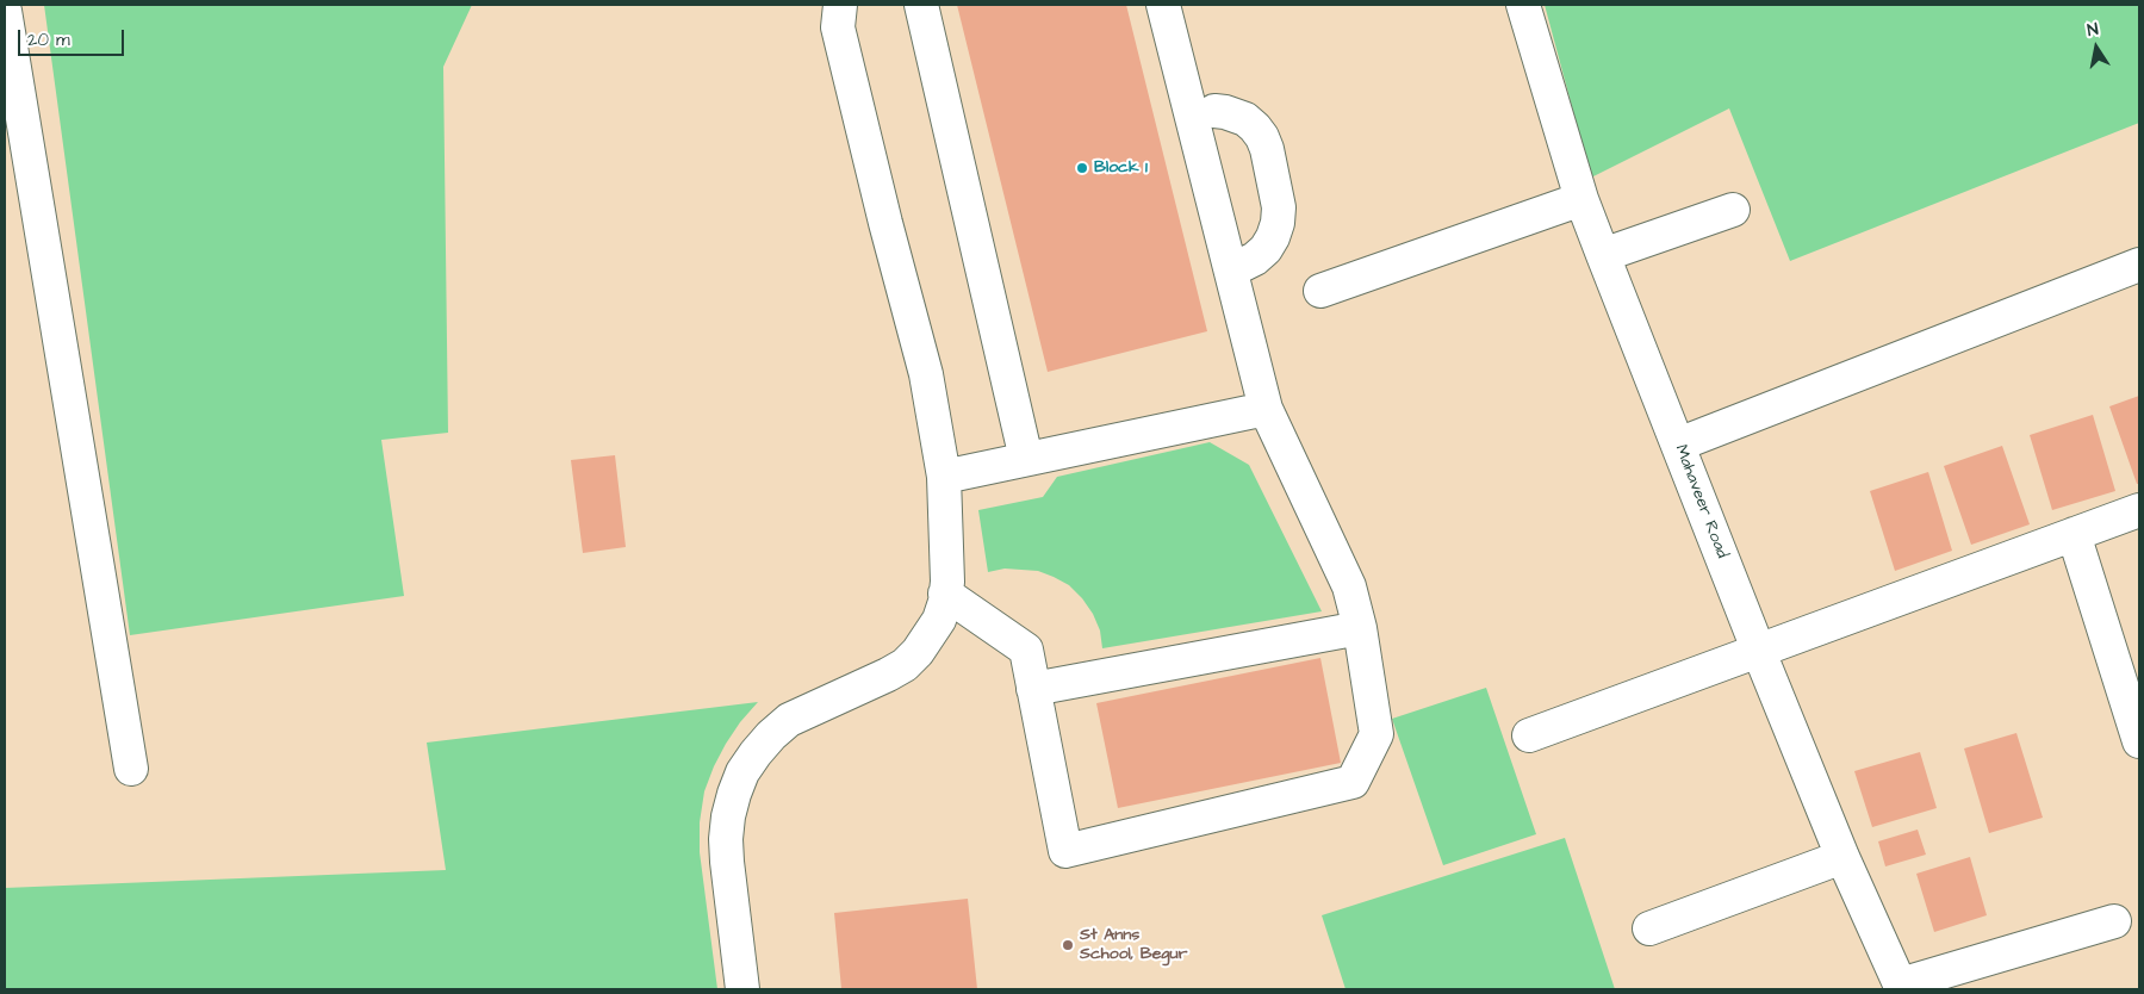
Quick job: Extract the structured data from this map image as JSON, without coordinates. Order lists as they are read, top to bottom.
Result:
{
  "streets": {
    "street": ["Mahaveer Road"]
  },
  "places": ["Block 1", "St Anns School, Begur"],
  "scale_bar": "20 m",
  "north": "top"
}
